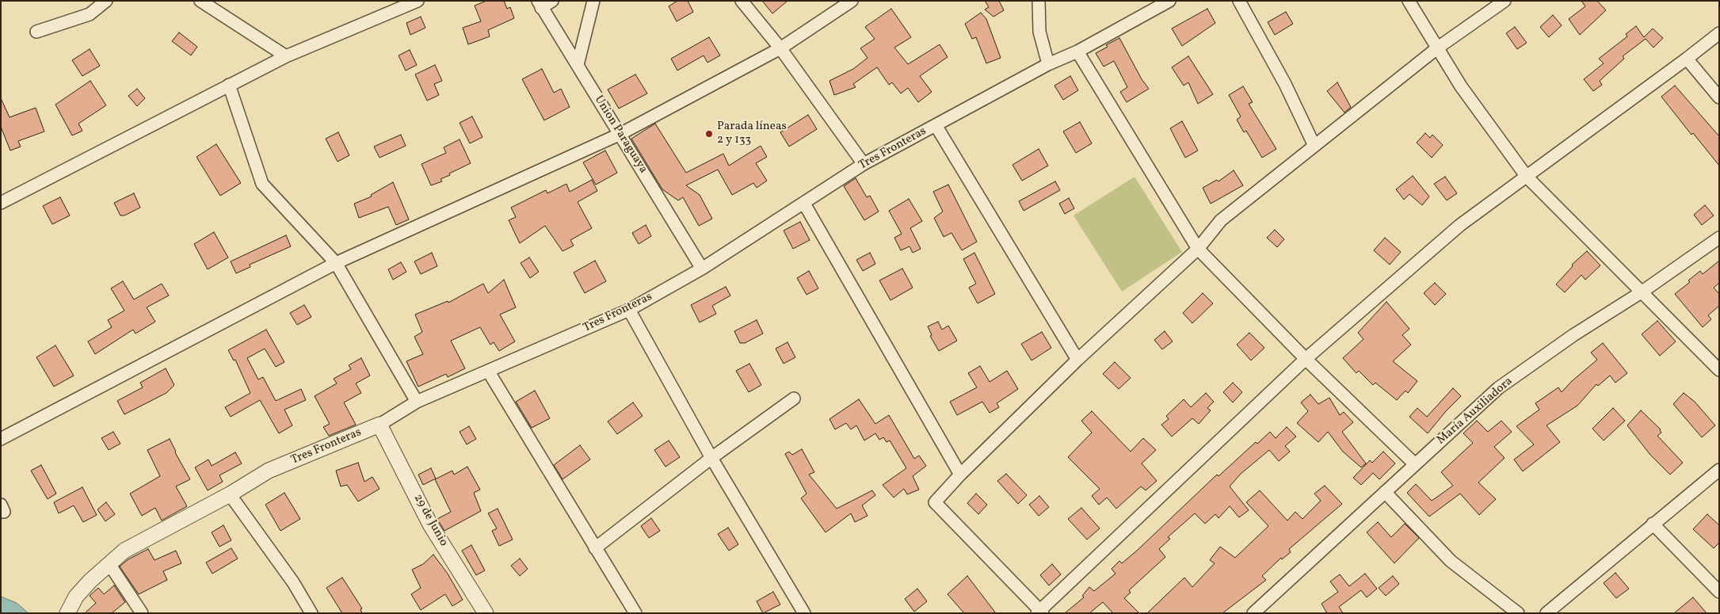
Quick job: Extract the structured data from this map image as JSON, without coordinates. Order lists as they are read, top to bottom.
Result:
{
  "streets": {
    "street": [
      "Union Paraguaya",
      "Tres Fronteras",
      "María Auxiliadora",
      "29 de Junio"
    ]
  },
  "crossings": [
    ["Union Paraguaya", "Tres Fronteras"],
    ["Tres Fronteras", "29 de Junio"]
  ],
  "places": ["Parada líneas 2 y 133"]
}
